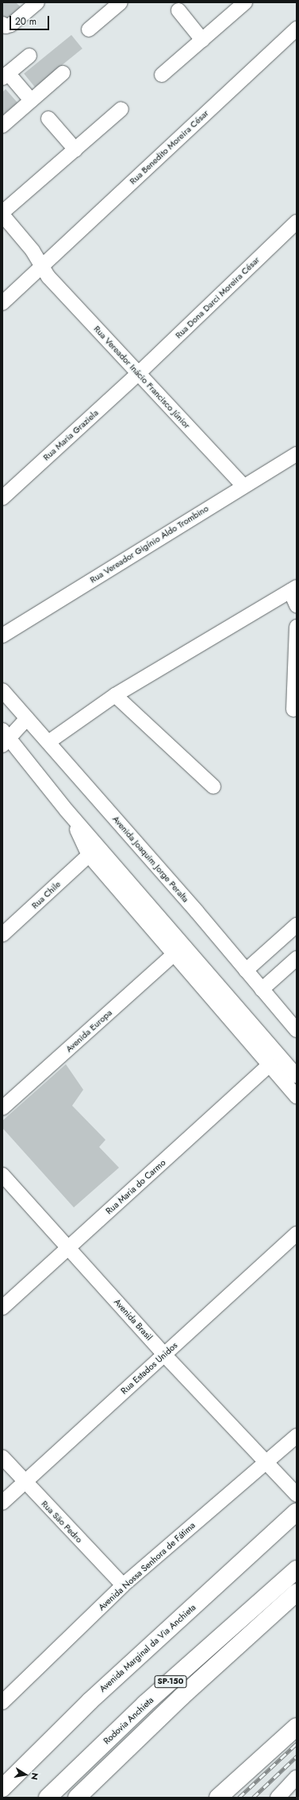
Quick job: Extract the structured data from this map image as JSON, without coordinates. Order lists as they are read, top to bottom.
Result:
{
  "streets": {
    "main road": ["Avenida Marginal da Via Anchieta", "SP-150", "Rodovia Anchieta"],
    "street": [
      "Rua Benedito Moreira César",
      "Rua Dona Darci Moreira César",
      "Rua Vereador Inácio Francisco Júnior",
      "Rua Maria Graziela",
      "Rua Vereador Gigínio Aldo Trombino",
      "Avenida Joaquim Jorge Peralta",
      "Rua Chile",
      "Avenida Europa",
      "Rua Maria do Carmo",
      "Avenida Brasil",
      "Rua Estados Unidos",
      "Rua São Pedro",
      "Avenida Nossa Senhora de Fátima"
    ]
  },
  "crossings": [
    ["Rua Benedito Moreira César", "Rua Vereador Inácio Francisco Júnior"],
    ["Rua Dona Darci Moreira César", "Rua Vereador Inácio Francisco Júnior"],
    ["Rua Dona Darci Moreira César", "Rua Maria Graziela"],
    ["Rua Vereador Inácio Francisco Júnior", "Rua Maria Graziela"],
    ["Rua Vereador Inácio Francisco Júnior", "Rua Vereador Gigínio Aldo Trombino"],
    ["Rua Maria do Carmo", "Avenida Brasil"],
    ["Avenida Brasil", "Rua Estados Unidos"],
    ["Avenida Brasil", "Avenida Nossa Senhora de Fátima"],
    ["Rua Estados Unidos", "Rua São Pedro"],
    ["Rua São Pedro", "Avenida Nossa Senhora de Fátima"]
  ],
  "scale_bar": "20 m",
  "north": "right"
}
